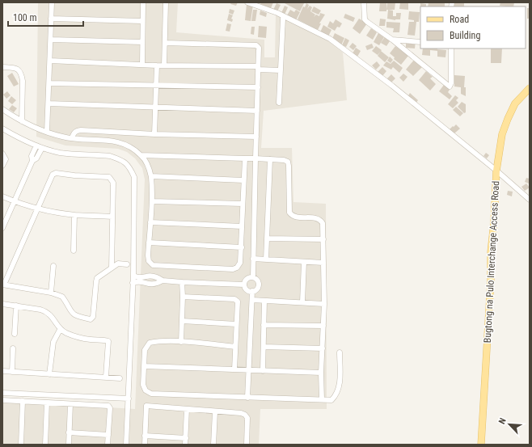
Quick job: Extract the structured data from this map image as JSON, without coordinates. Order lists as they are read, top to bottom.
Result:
{
  "streets": {
    "main road": ["Bugtong na Pulo Interchange Access Road"]
  },
  "legend": ["Road", "Building"],
  "scale_bar": "100 m",
  "north": "top left"
}
